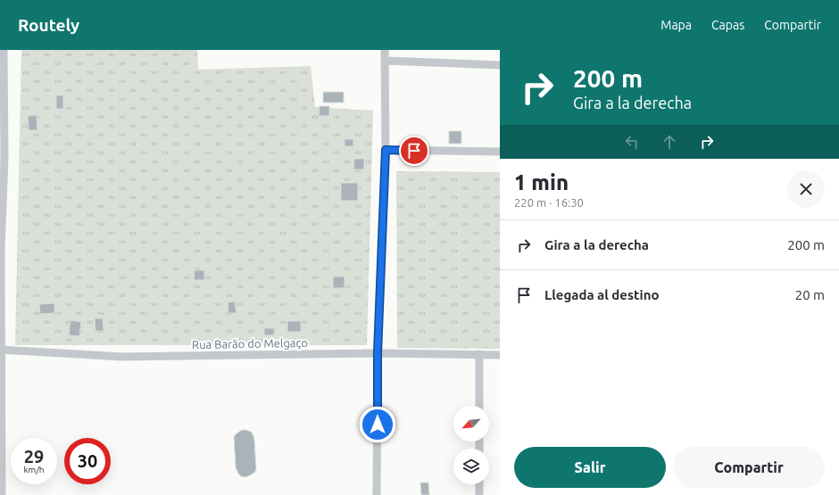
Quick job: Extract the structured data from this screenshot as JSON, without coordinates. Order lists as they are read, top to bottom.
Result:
{
  "streets": {
    "street": ["Rua Barão do Melgaço"]
  },
  "north": "bottom left",
  "page": {
    "header": "Routely",
    "nav": ["Mapa", "Capas", "Compartir"],
    "turn": ["200 m", "Gira a la derecha"],
    "heading": ["1 min", "220 m · 16:30"],
    "list": [
      {
        "name": "Gira a la derecha",
        "value": "200 m"
      },
      {
        "name": "Llegada al destino",
        "value": "20 m"
      }
    ],
    "speed": "29 km/h",
    "limit": "30",
    "buttons": ["Salir", "Compartir"]
  }
}
